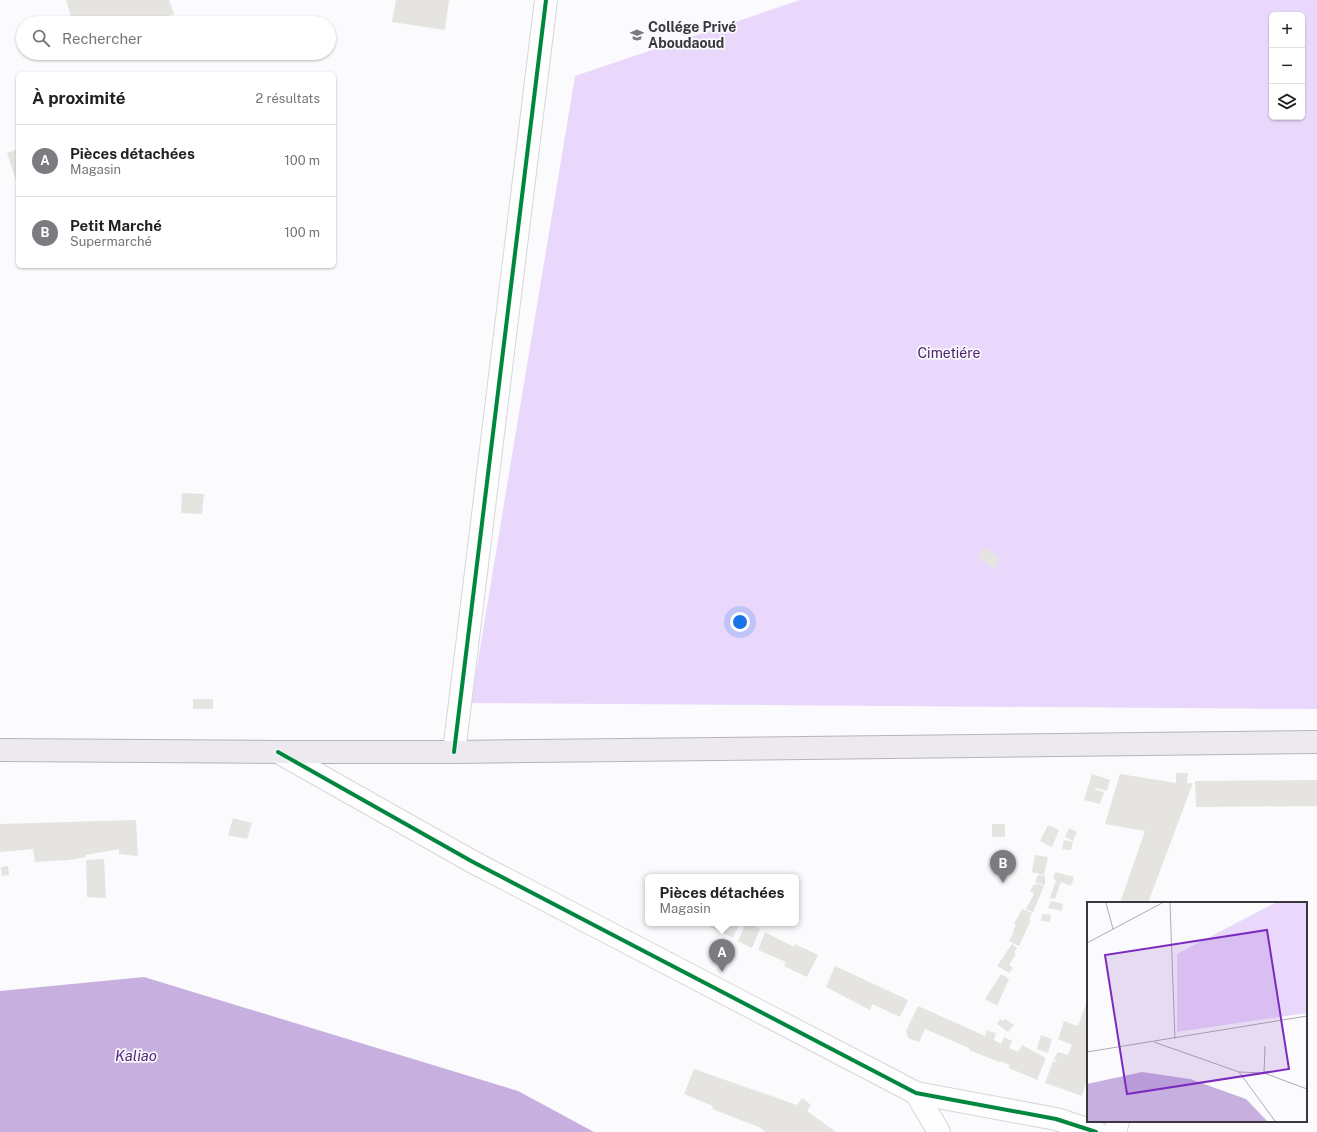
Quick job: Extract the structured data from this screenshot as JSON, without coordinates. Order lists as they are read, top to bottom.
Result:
{
  "water": ["Kaliao"],
  "parks": ["Cimetiére"],
  "places": {
    "school or university": ["Collége Privé Aboudaoud"]
  },
  "page": {
    "map_buttons": ["+", "−"],
    "search": "Rechercher",
    "heading": ["À proximité", "2 résultats"],
    "list": [
      {
        "mark": "A",
        "name": "Pièces détachées",
        "note": "Magasin",
        "value": "100 m"
      },
      {
        "mark": "B",
        "name": "Petit Marché",
        "note": "Supermarché",
        "value": "100 m"
      }
    ],
    "pins": ["B", "A"],
    "popup": ["Pièces détachées", "Magasin"]
  }
}
